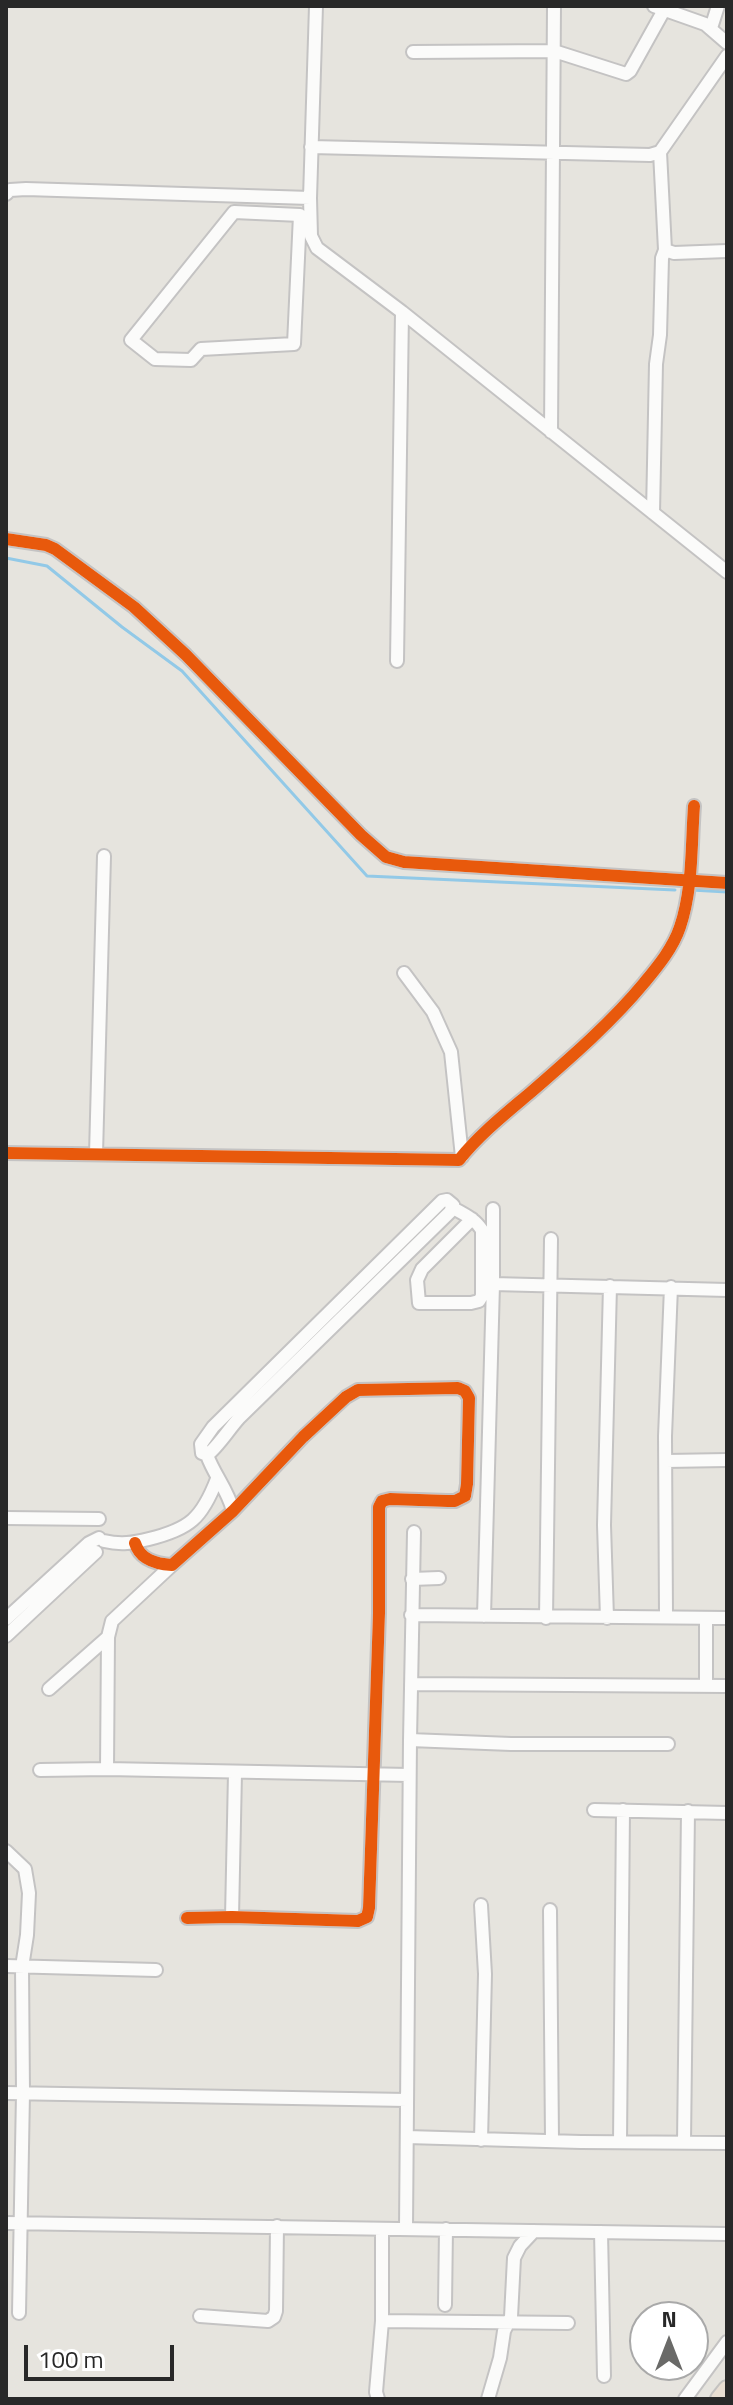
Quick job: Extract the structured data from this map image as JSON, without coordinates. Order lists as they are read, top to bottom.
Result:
{
  "scale_bar": "100 m",
  "north": "top"
}
